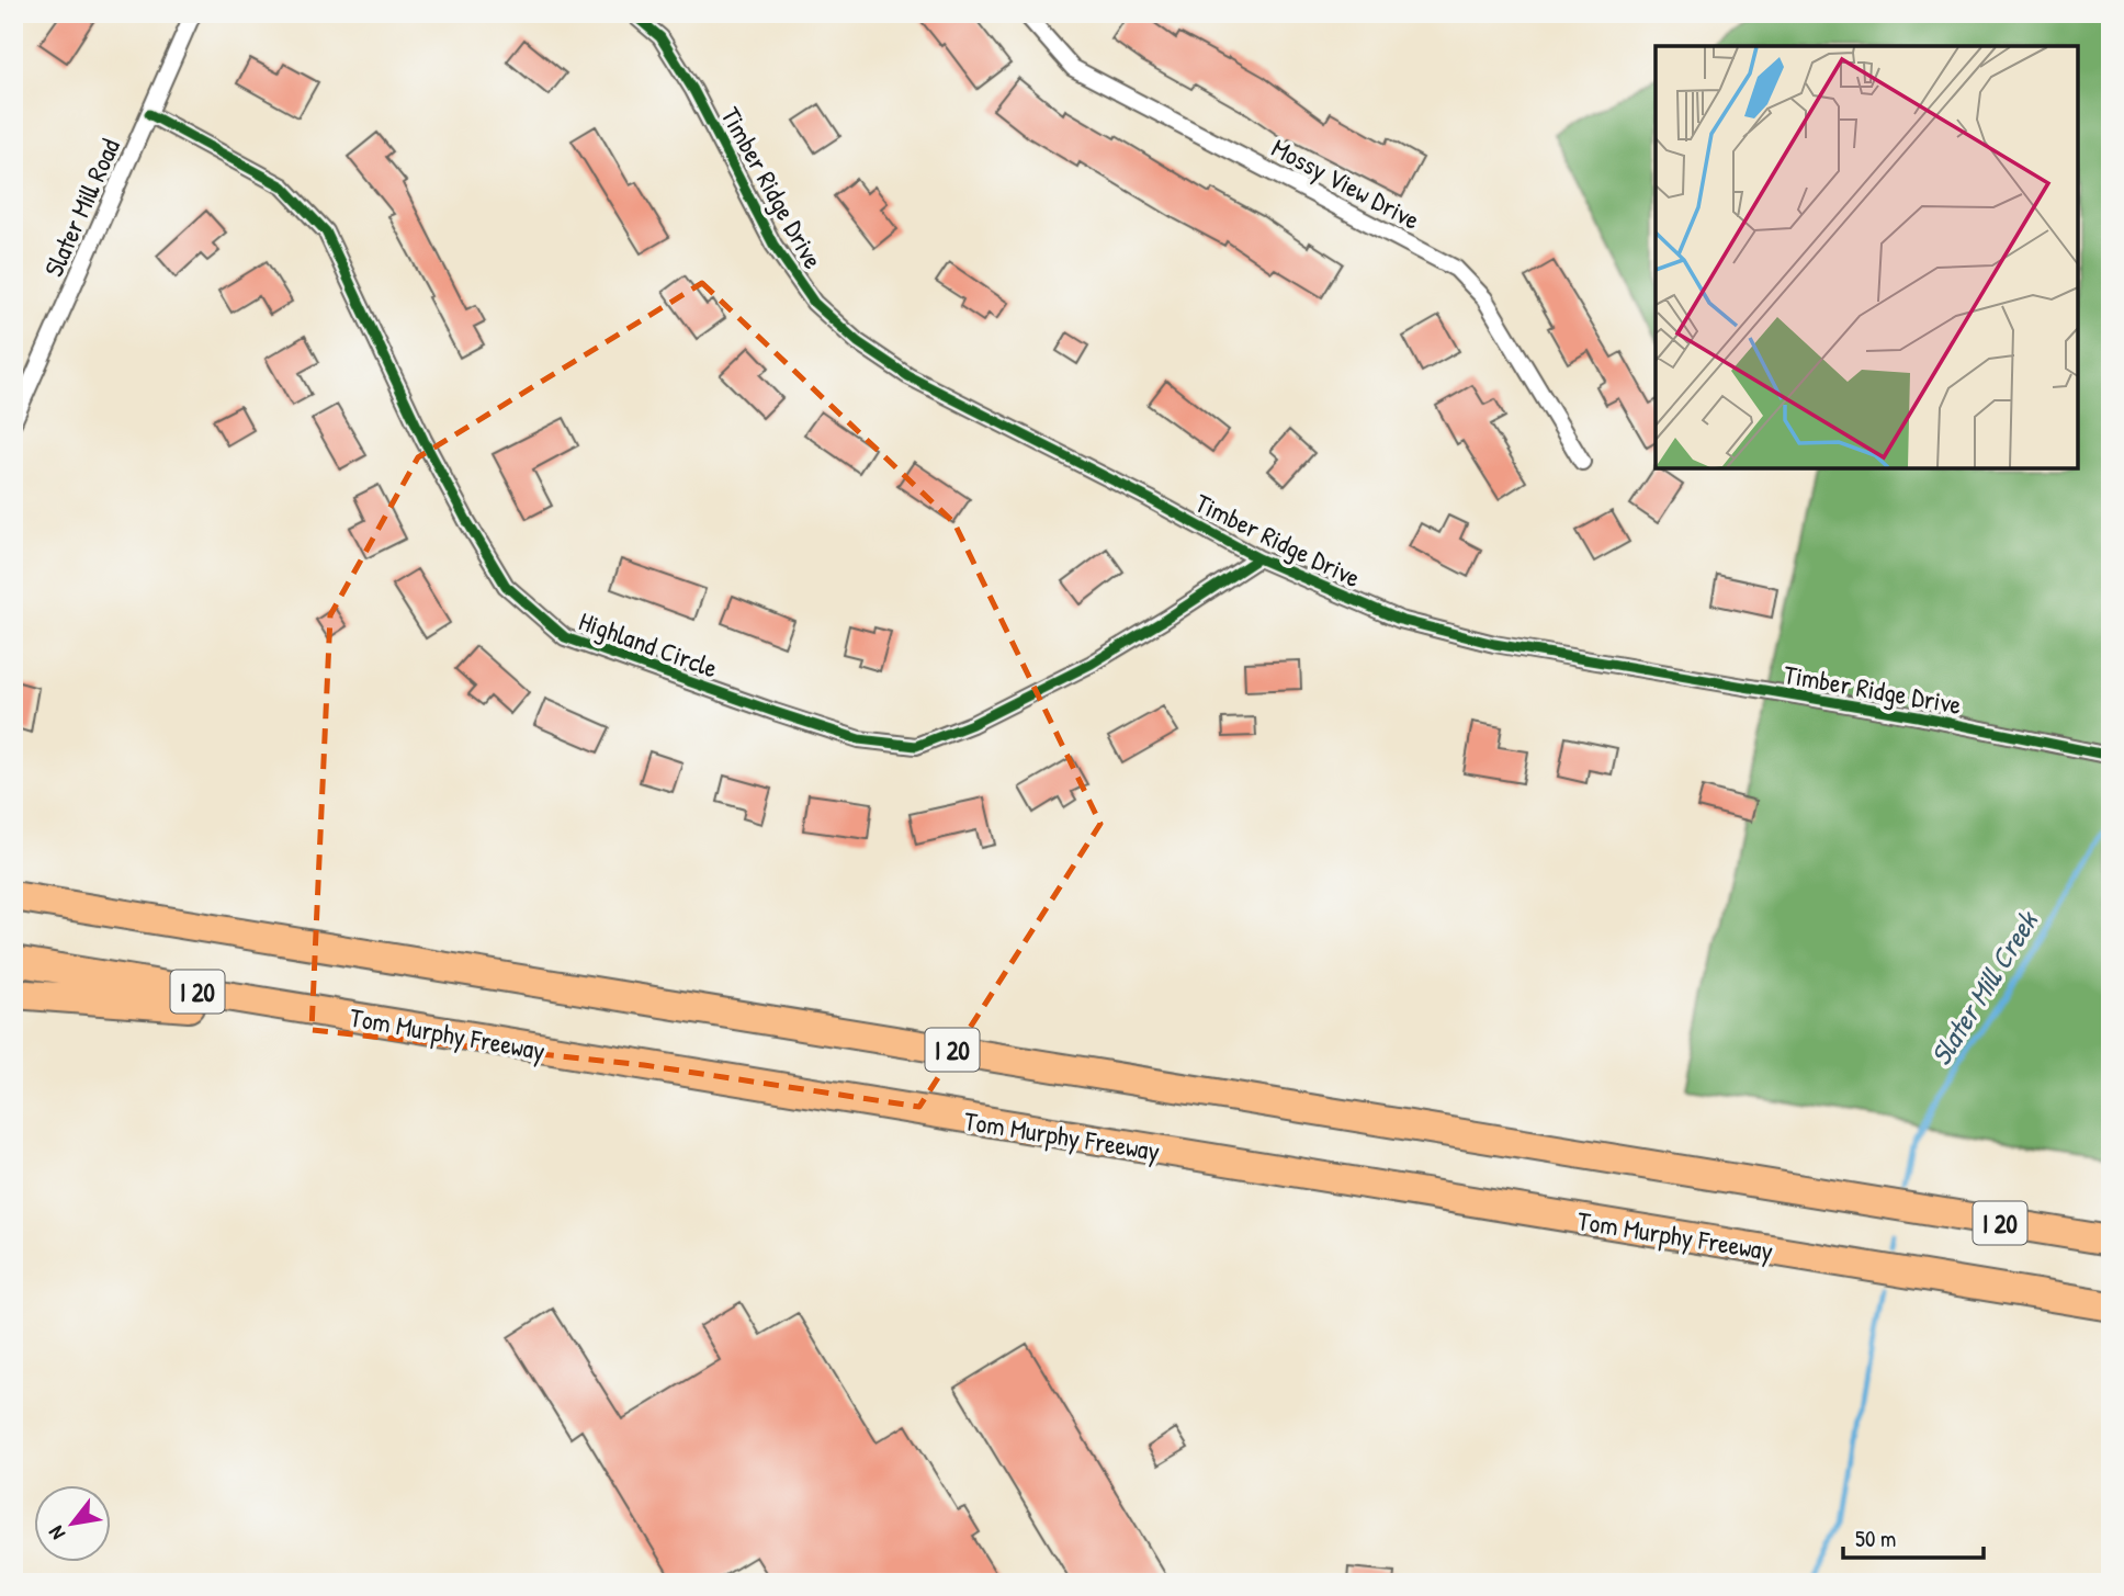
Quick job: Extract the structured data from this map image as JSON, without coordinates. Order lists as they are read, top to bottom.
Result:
{
  "streets": {
    "highway": ["I 20", "Tom Murphy Freeway"],
    "street": [
      "Mossy View Drive",
      "Timber Ridge Drive",
      "Slater Mill Road",
      "Highland Circle"
    ]
  },
  "crossings": [
    ["Timber Ridge Drive", "Highland Circle"],
    ["Slater Mill Road", "Highland Circle"]
  ],
  "water": ["Slater Mill Creek"],
  "scale_bar": "50 m",
  "north": "bottom left"
}
